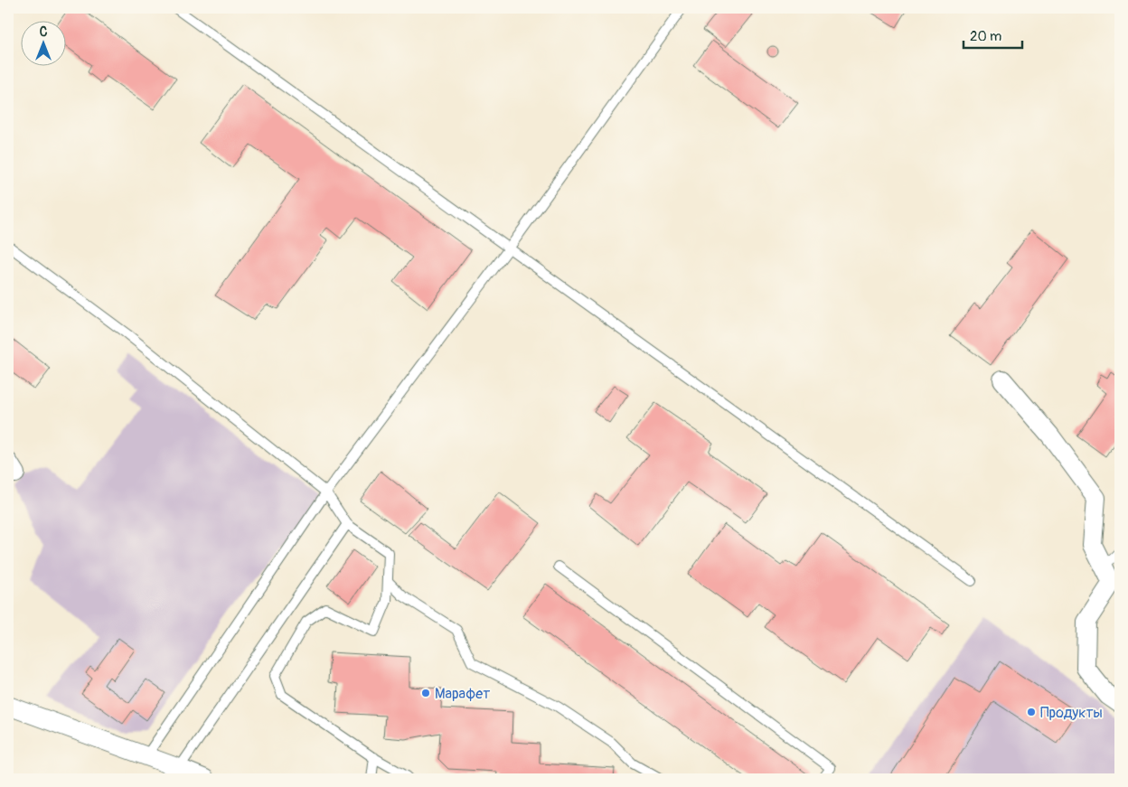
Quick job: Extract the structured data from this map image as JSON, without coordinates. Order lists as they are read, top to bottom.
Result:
{
  "places": ["Марафет", "Продукты"],
  "scale_bar": "20 m",
  "north": "top"
}
